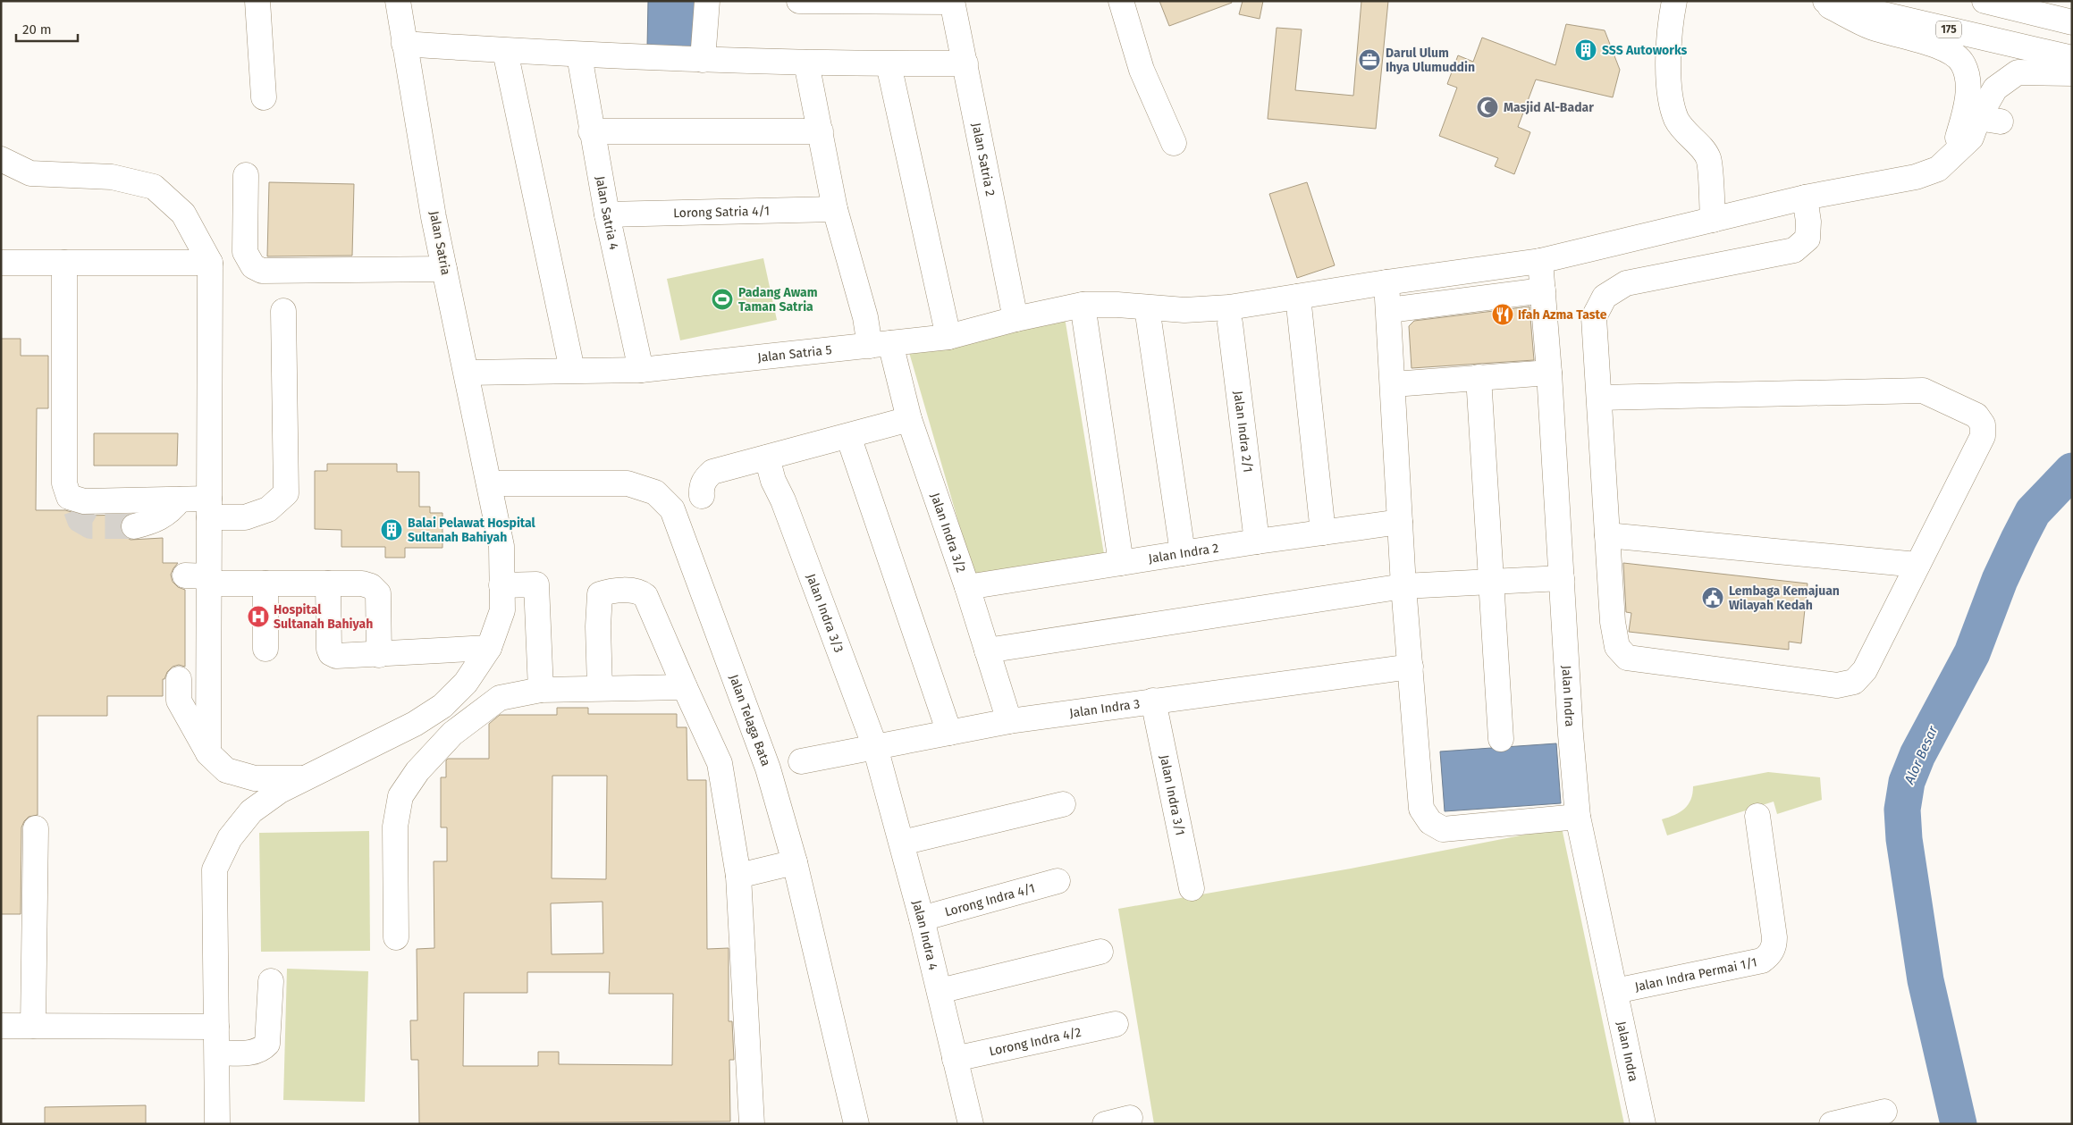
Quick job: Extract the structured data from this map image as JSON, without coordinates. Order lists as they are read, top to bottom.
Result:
{
  "streets": {
    "main road": [
      "175",
      "Jalan Satria 2",
      "Lorong Satria 4/1",
      "Jalan Satria 4",
      "Jalan Satria",
      "Jalan Satria 5",
      "Jalan Indra 2/1",
      "Jalan Indra 3/2",
      "Jalan Indra 2",
      "Jalan Indra 3/3",
      "Jalan Indra",
      "Jalan Indra 3",
      "Jalan Telaga Bata",
      "Jalan Indra 3/1",
      "Lorong Indra 4/1",
      "Jalan Indra 4",
      "Jalan Indra Permai 1/1",
      "Lorong Indra 4/2"
    ]
  },
  "crossings": [
    ["Jalan Satria 2", "Jalan Satria 5"],
    ["Lorong Satria 4/1", "Jalan Satria 4"],
    ["Lorong Satria 4/1", "Jalan Indra 3/2"],
    ["Jalan Satria 4", "Jalan Satria 5"],
    ["Jalan Satria", "Jalan Satria 5"],
    ["Jalan Satria", "Jalan Telaga Bata"],
    ["Jalan Satria 5", "Jalan Indra 3/2"],
    ["Jalan Satria 5", "Jalan Indra"],
    ["Jalan Indra 2/1", "Jalan Indra 2"],
    ["Jalan Indra 3/2", "Jalan Indra 2"],
    ["Jalan Indra 3/2", "Jalan Indra 3"],
    ["Jalan Indra 3/3", "Jalan Indra 3"],
    ["Jalan Indra 3/3", "Jalan Indra 4"],
    ["Jalan Indra", "Jalan Indra Permai 1/1"],
    ["Jalan Indra 3", "Jalan Indra 3/1"],
    ["Jalan Indra 3", "Jalan Indra 4"],
    ["Lorong Indra 4/1", "Jalan Indra 4"],
    ["Jalan Indra 4", "Lorong Indra 4/2"]
  ],
  "water": ["Alor Besar"],
  "places": {
    "building": ["SSS Autoworks", "Balai Pelawat Hospital Sultanah Bahiyah"],
    "office": ["Darul Ulum Ihya Ulumuddin"],
    "mosque": ["Masjid Al-Badar"],
    "sports": ["Padang Awam Taman Satria"],
    "restaurant": ["Ifah Azma Taste"],
    "public building": ["Lembaga Kemajuan Wilayah Kedah"],
    "hospital": ["Hospital Sultanah Bahiyah"]
  },
  "scale_bar": "20 m"
}
